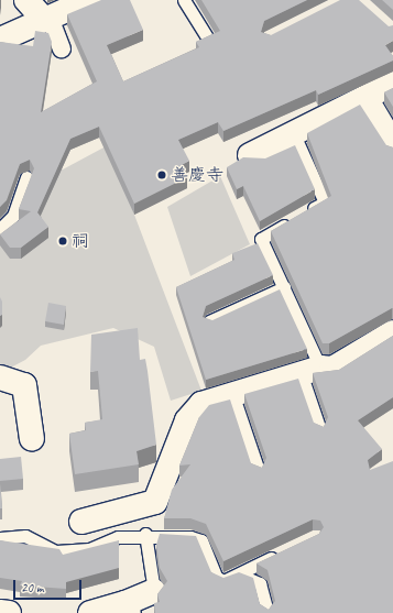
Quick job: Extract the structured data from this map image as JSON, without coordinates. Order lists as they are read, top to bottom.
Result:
{
  "places": ["善慶寺", "祠"],
  "scale_bar": "20 m"
}
